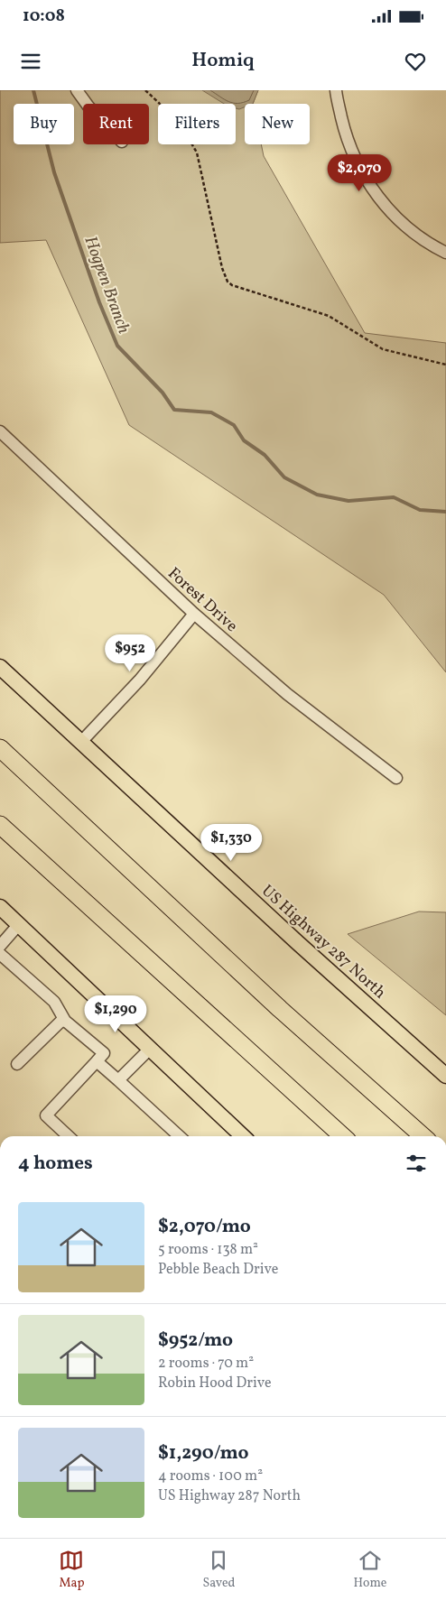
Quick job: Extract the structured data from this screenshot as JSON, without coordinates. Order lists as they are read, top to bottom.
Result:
{
  "streets": {
    "main road": ["US Highway 287 North"],
    "street": ["Forest Drive"]
  },
  "water": ["Hogpen Branch"],
  "page": {
    "status": "10:08",
    "header": "Homiq",
    "chip": [
      "Buy",
      "Rent",
      "Filters",
      "New"
    ],
    "price": [
      "$2,070",
      "$952",
      "$1,330",
      "$1,290"
    ],
    "heading": "4 homes",
    "list": [
      {
        "name": "$2,070/mo",
        "note": "5 rooms · 138 m² · Pebble Beach Drive"
      },
      {
        "name": "$952/mo",
        "note": "2 rooms · 70 m² · Robin Hood Drive"
      },
      {
        "name": "$1,290/mo",
        "note": "4 rooms · 100 m² · US Highway 287 North"
      }
    ],
    "tabs": ["Map", "Saved", "Home"]
  }
}
